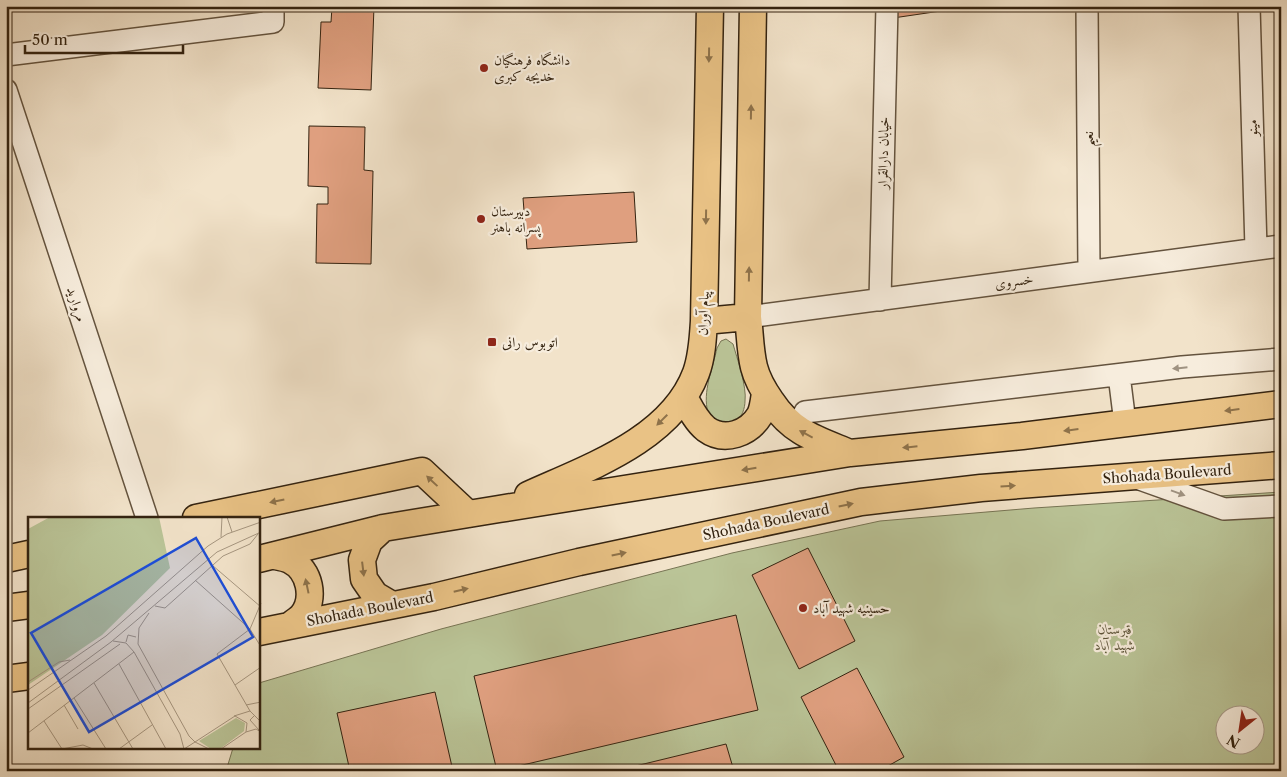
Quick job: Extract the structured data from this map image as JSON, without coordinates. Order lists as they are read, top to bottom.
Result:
{
  "streets": {
    "main road": ["پیام آوران", "Shohada Boulevard"],
    "street": [
      "مینو",
      "نعیم",
      "خیابان دارالقرار",
      "خسروی",
      "مروارید"
    ]
  },
  "crossings": [
    ["مینو", "خسروی"],
    ["نعیم", "خسروی"],
    ["خیابان دارالقرار", "خسروی"]
  ],
  "parks": ["قبرستان شهید آباد"],
  "places": {
    "other": ["دانشگاه فرهنگیان خدیجه کبری", "دبیرستان پسرانه باهنر", "حسینیه شهید آباد"],
    "transit": ["اتوبوس رانی"]
  },
  "scale_bar": "50 m",
  "north": "bottom left"
}
